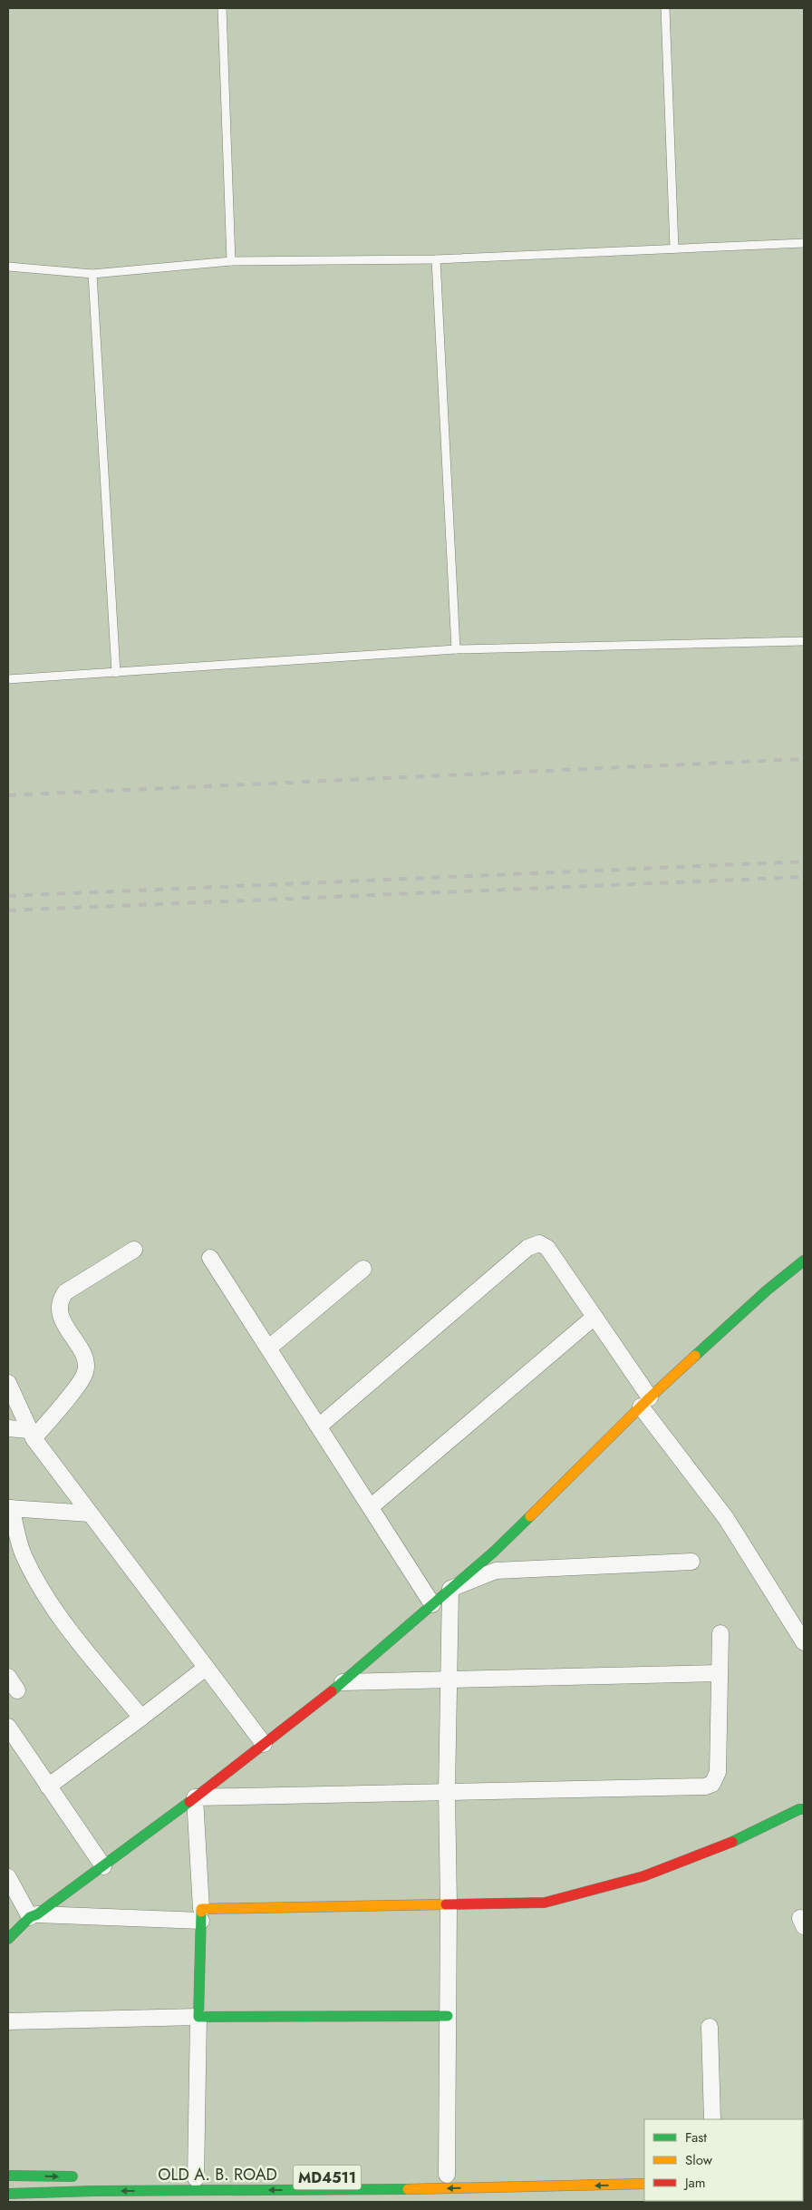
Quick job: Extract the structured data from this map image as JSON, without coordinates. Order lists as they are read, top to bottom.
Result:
{
  "streets": {
    "street": ["OLD A. B. ROAD", "MD4511"]
  },
  "one_way": ["OLD A. B. ROAD"],
  "legend": ["Fast", "Slow", "Jam"]
}
